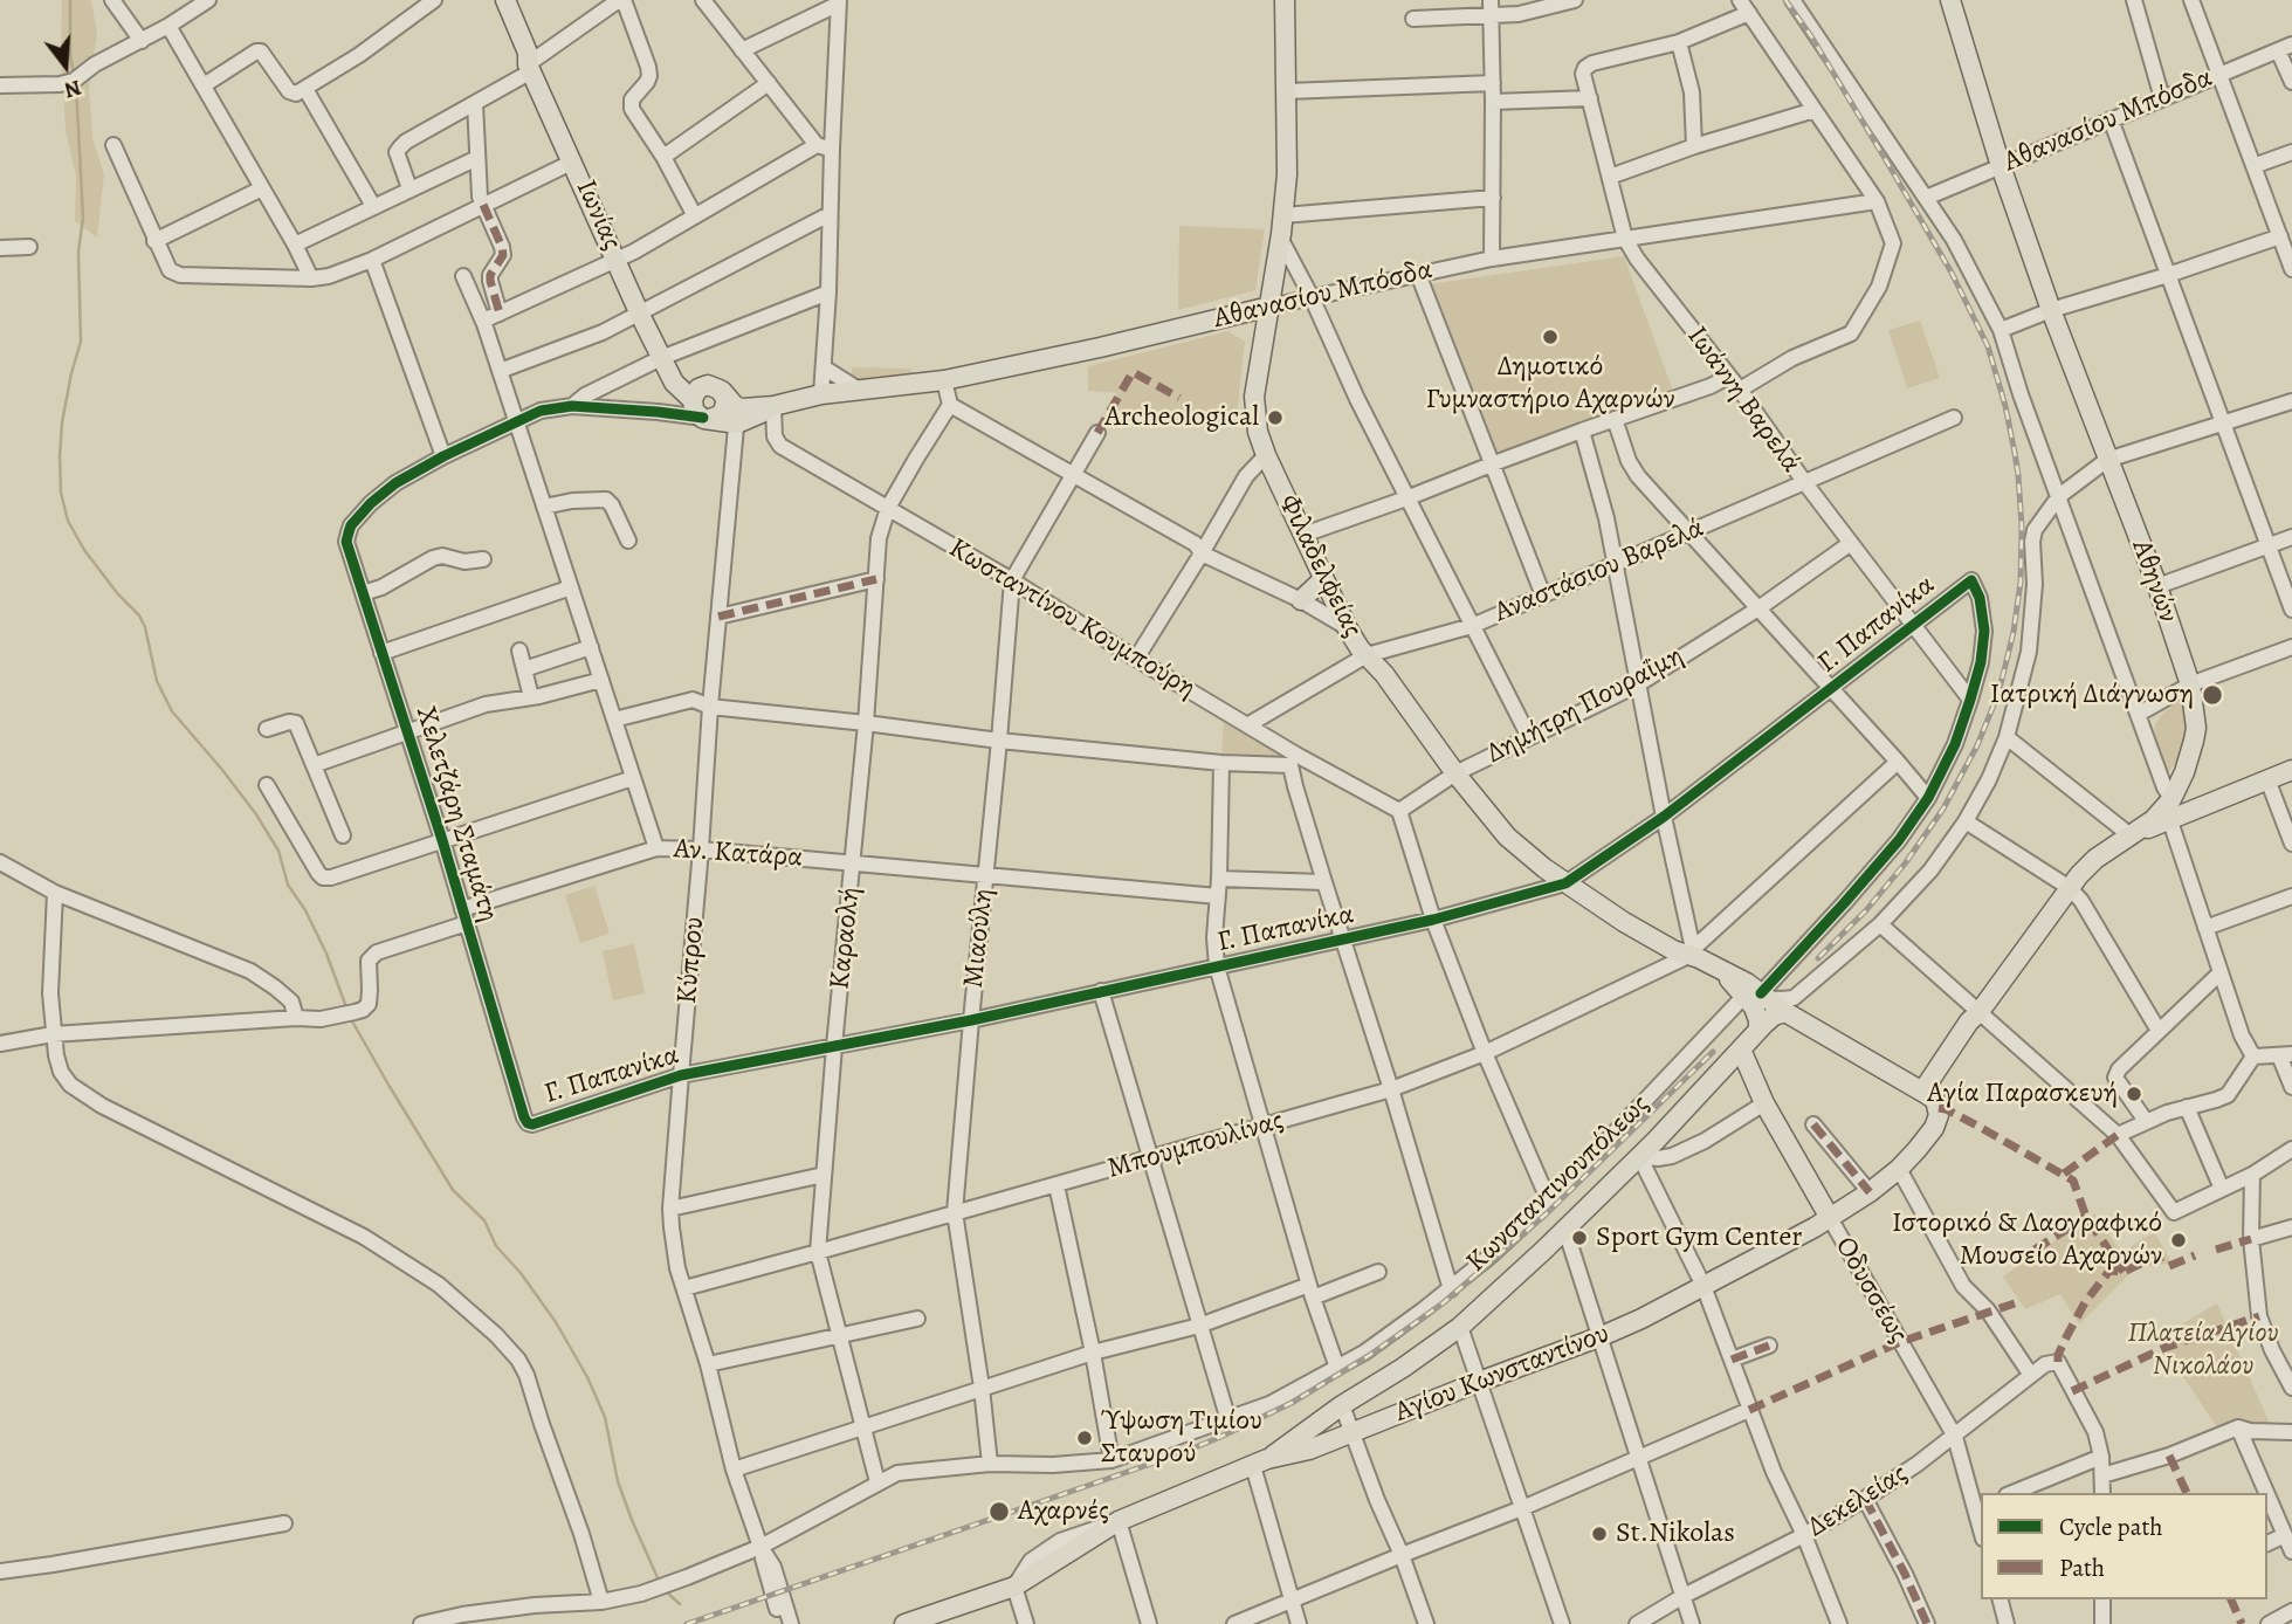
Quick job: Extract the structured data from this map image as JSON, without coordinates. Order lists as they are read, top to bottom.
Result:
{
  "streets": {
    "main road": [
      "Αθανασίου Μπόσδα",
      "Ιωνίας",
      "Φιλαδελφείας",
      "Αθηνών",
      "Κύπρου",
      "Κωνσταντινουπόλεως",
      "Οδυσσέως",
      "Αγίου Κωνσταντίνου"
    ],
    "street": [
      "Ιωάννη Βαρελά",
      "Αναστάσιου Βαρελά",
      "Κωσταντίνου Κουμπούρη",
      "Γ. Παπανίκα",
      "Δημήτρη Πουραΐμη",
      "Χελετζάρη Σταμάτη",
      "Αν. Κατάρα",
      "Καραολή",
      "Μιαούλη",
      "Μπουμπουλίνας",
      "Δεκελείας"
    ]
  },
  "crossings": [
    ["Αθανασίου Μπόσδα", "Ιωνίας"],
    ["Αθανασίου Μπόσδα", "Ιωάννη Βαρελά"],
    ["Αθανασίου Μπόσδα", "Φιλαδελφείας"],
    ["Αθανασίου Μπόσδα", "Αθηνών"],
    ["Αθανασίου Μπόσδα", "Κωσταντίνου Κουμπούρη"],
    ["Αθανασίου Μπόσδα", "Κύπρου"],
    ["Ιωνίας", "Κύπρου"],
    ["Ιωάννη Βαρελά", "Αναστάσιου Βαρελά"],
    ["Ιωάννη Βαρελά", "Γ. Παπανίκα"],
    ["Ιωάννη Βαρελά", "Δημήτρη Πουραΐμη"],
    ["Ιωάννη Βαρελά", "Κωνσταντινουπόλεως"],
    ["Φιλαδελφείας", "Αναστάσιου Βαρελά"],
    ["Φιλαδελφείας", "Γ. Παπανίκα"],
    ["Φιλαδελφείας", "Δημήτρη Πουραΐμη"],
    ["Φιλαδελφείας", "Μπουμπουλίνας"],
    ["Φιλαδελφείας", "Κωνσταντινουπόλεως"],
    ["Φιλαδελφείας", "Αγίου Κωνσταντίνου"],
    ["Αναστάσιου Βαρελά", "Κωσταντίνου Κουμπούρη"],
    ["Κωσταντίνου Κουμπούρη", "Δημήτρη Πουραΐμη"],
    ["Κωσταντίνου Κουμπούρη", "Καραολή"],
    ["Κωσταντίνου Κουμπούρη", "Μιαούλη"],
    ["Γ. Παπανίκα", "Χελετζάρη Σταμάτη"],
    ["Γ. Παπανίκα", "Καραολή"],
    ["Γ. Παπανίκα", "Μιαούλη"],
    ["Γ. Παπανίκα", "Κύπρου"],
    ["Γ. Παπανίκα", "Κωνσταντινουπόλεως"],
    ["Χελετζάρη Σταμάτη", "Αν. Κατάρα"],
    ["Αν. Κατάρα", "Καραολή"],
    ["Αν. Κατάρα", "Μιαούλη"],
    ["Αν. Κατάρα", "Κύπρου"],
    ["Καραολή", "Μπουμπουλίνας"],
    ["Καραολή", "Κωνσταντινουπόλεως"],
    ["Μιαούλη", "Μπουμπουλίνας"],
    ["Μιαούλη", "Κωνσταντινουπόλεως"],
    ["Κύπρου", "Μπουμπουλίνας"],
    ["Κύπρου", "Κωνσταντινουπόλεως"],
    ["Κωνσταντινουπόλεως", "Οδυσσέως"],
    ["Κωνσταντινουπόλεως", "Αγίου Κωνσταντίνου"],
    ["Οδυσσέως", "Αγίου Κωνσταντίνου"],
    ["Οδυσσέως", "Δεκελείας"]
  ],
  "parks": ["Πλατεία Αγίου Νικολάου"],
  "places": [
    "Δημοτικό Γυμναστήριο Αχαρνών",
    "Archeological",
    "Ιατρική Διάγνωση",
    "Αγία Παρασκευή",
    "Sport Gym Center",
    "Ιστορικό & Λαογραφικό Μουσείο Αχαρνών",
    "Ύψωση Τιμίου Σταυρού",
    "Αχαρνές",
    "St.Nikolas"
  ],
  "legend": ["Cycle path", "Path"],
  "north": "bottom"
}
